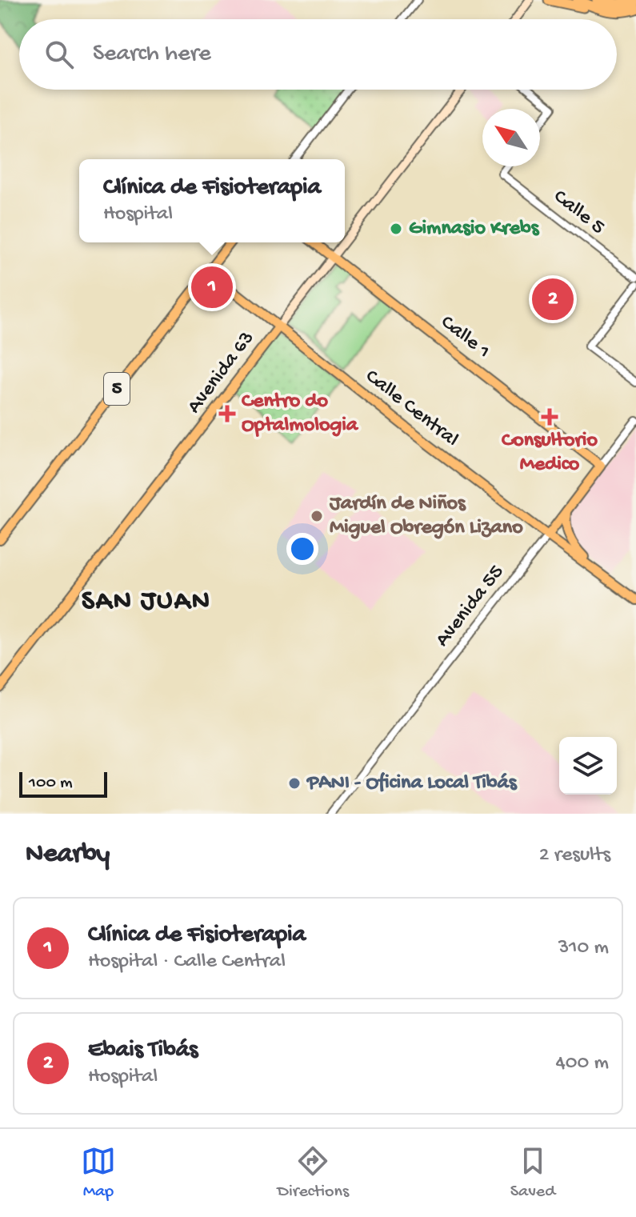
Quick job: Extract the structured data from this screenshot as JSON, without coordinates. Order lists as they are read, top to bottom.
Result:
{
  "streets": {
    "main road": [
      "Calle 1",
      "Avenida 63",
      "5",
      "Calle Central",
      "Avenida 55"
    ],
    "street": ["Calle 5"]
  },
  "crossings": [
    ["Calle 1", "Avenida 63"],
    ["Calle 1", "Avenida 55"],
    ["Avenida 63", "Calle Central"],
    ["5", "Calle Central"],
    ["Calle Central", "Avenida 55"]
  ],
  "districts": ["SAN JUAN"],
  "places": {
    "other": ["Gimnasio Krebs", "Jardín de Niños Miguel Obregón Lizano", "PANI - Oficina Local Tibás"],
    "health": ["Centro do Optalmologia", "Consultorio Medico"]
  },
  "scale_bar": "100 m",
  "north": "top left",
  "page": {
    "search": "Search here",
    "popup": ["Clínica de Fisioterapia", "Hospital"],
    "pins": ["1", "2"],
    "scale": "100 m",
    "heading": ["Nearby", "2 results"],
    "list": [
      {
        "mark": "1",
        "name": "Clínica de Fisioterapia",
        "note": "Hospital · Calle Central",
        "value": "310 m"
      },
      {
        "mark": "2",
        "name": "Ebais Tibás",
        "note": "Hospital",
        "value": "400 m"
      }
    ],
    "nav": ["Map", "Directions", "Saved"]
  }
}
